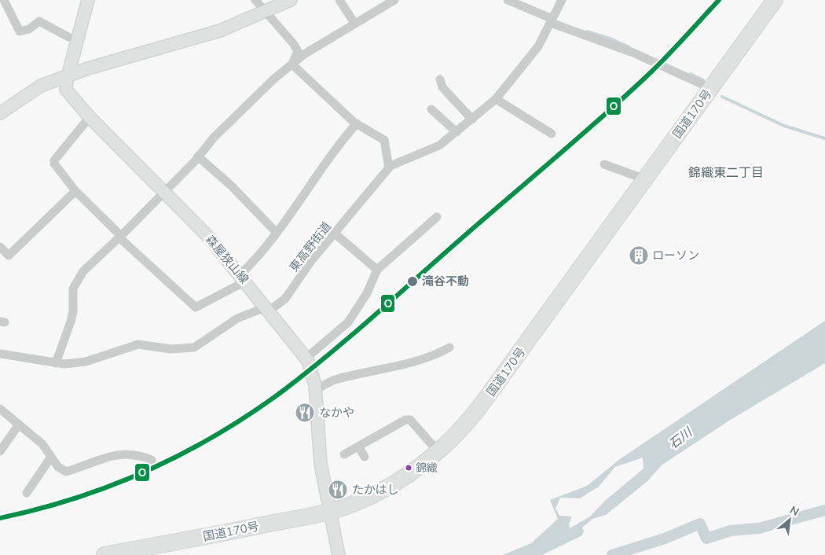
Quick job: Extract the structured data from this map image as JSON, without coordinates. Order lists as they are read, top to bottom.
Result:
{
  "streets": {
    "highway": ["国道170号"],
    "main road": ["森屋狭山線"],
    "street": ["東高野街道"]
  },
  "crossings": [
    ["国道170号", "森屋狭山線"],
    ["東高野街道", "森屋狭山線"]
  ],
  "districts": ["錦織東二丁目"],
  "water": ["石川"],
  "places": {
    "building": ["ローソン"],
    "other": ["滝谷不動", "錦織"],
    "restaurant": ["なかや", "たかはし"]
  },
  "lines": ["transit line O"],
  "north": "top right"
}
